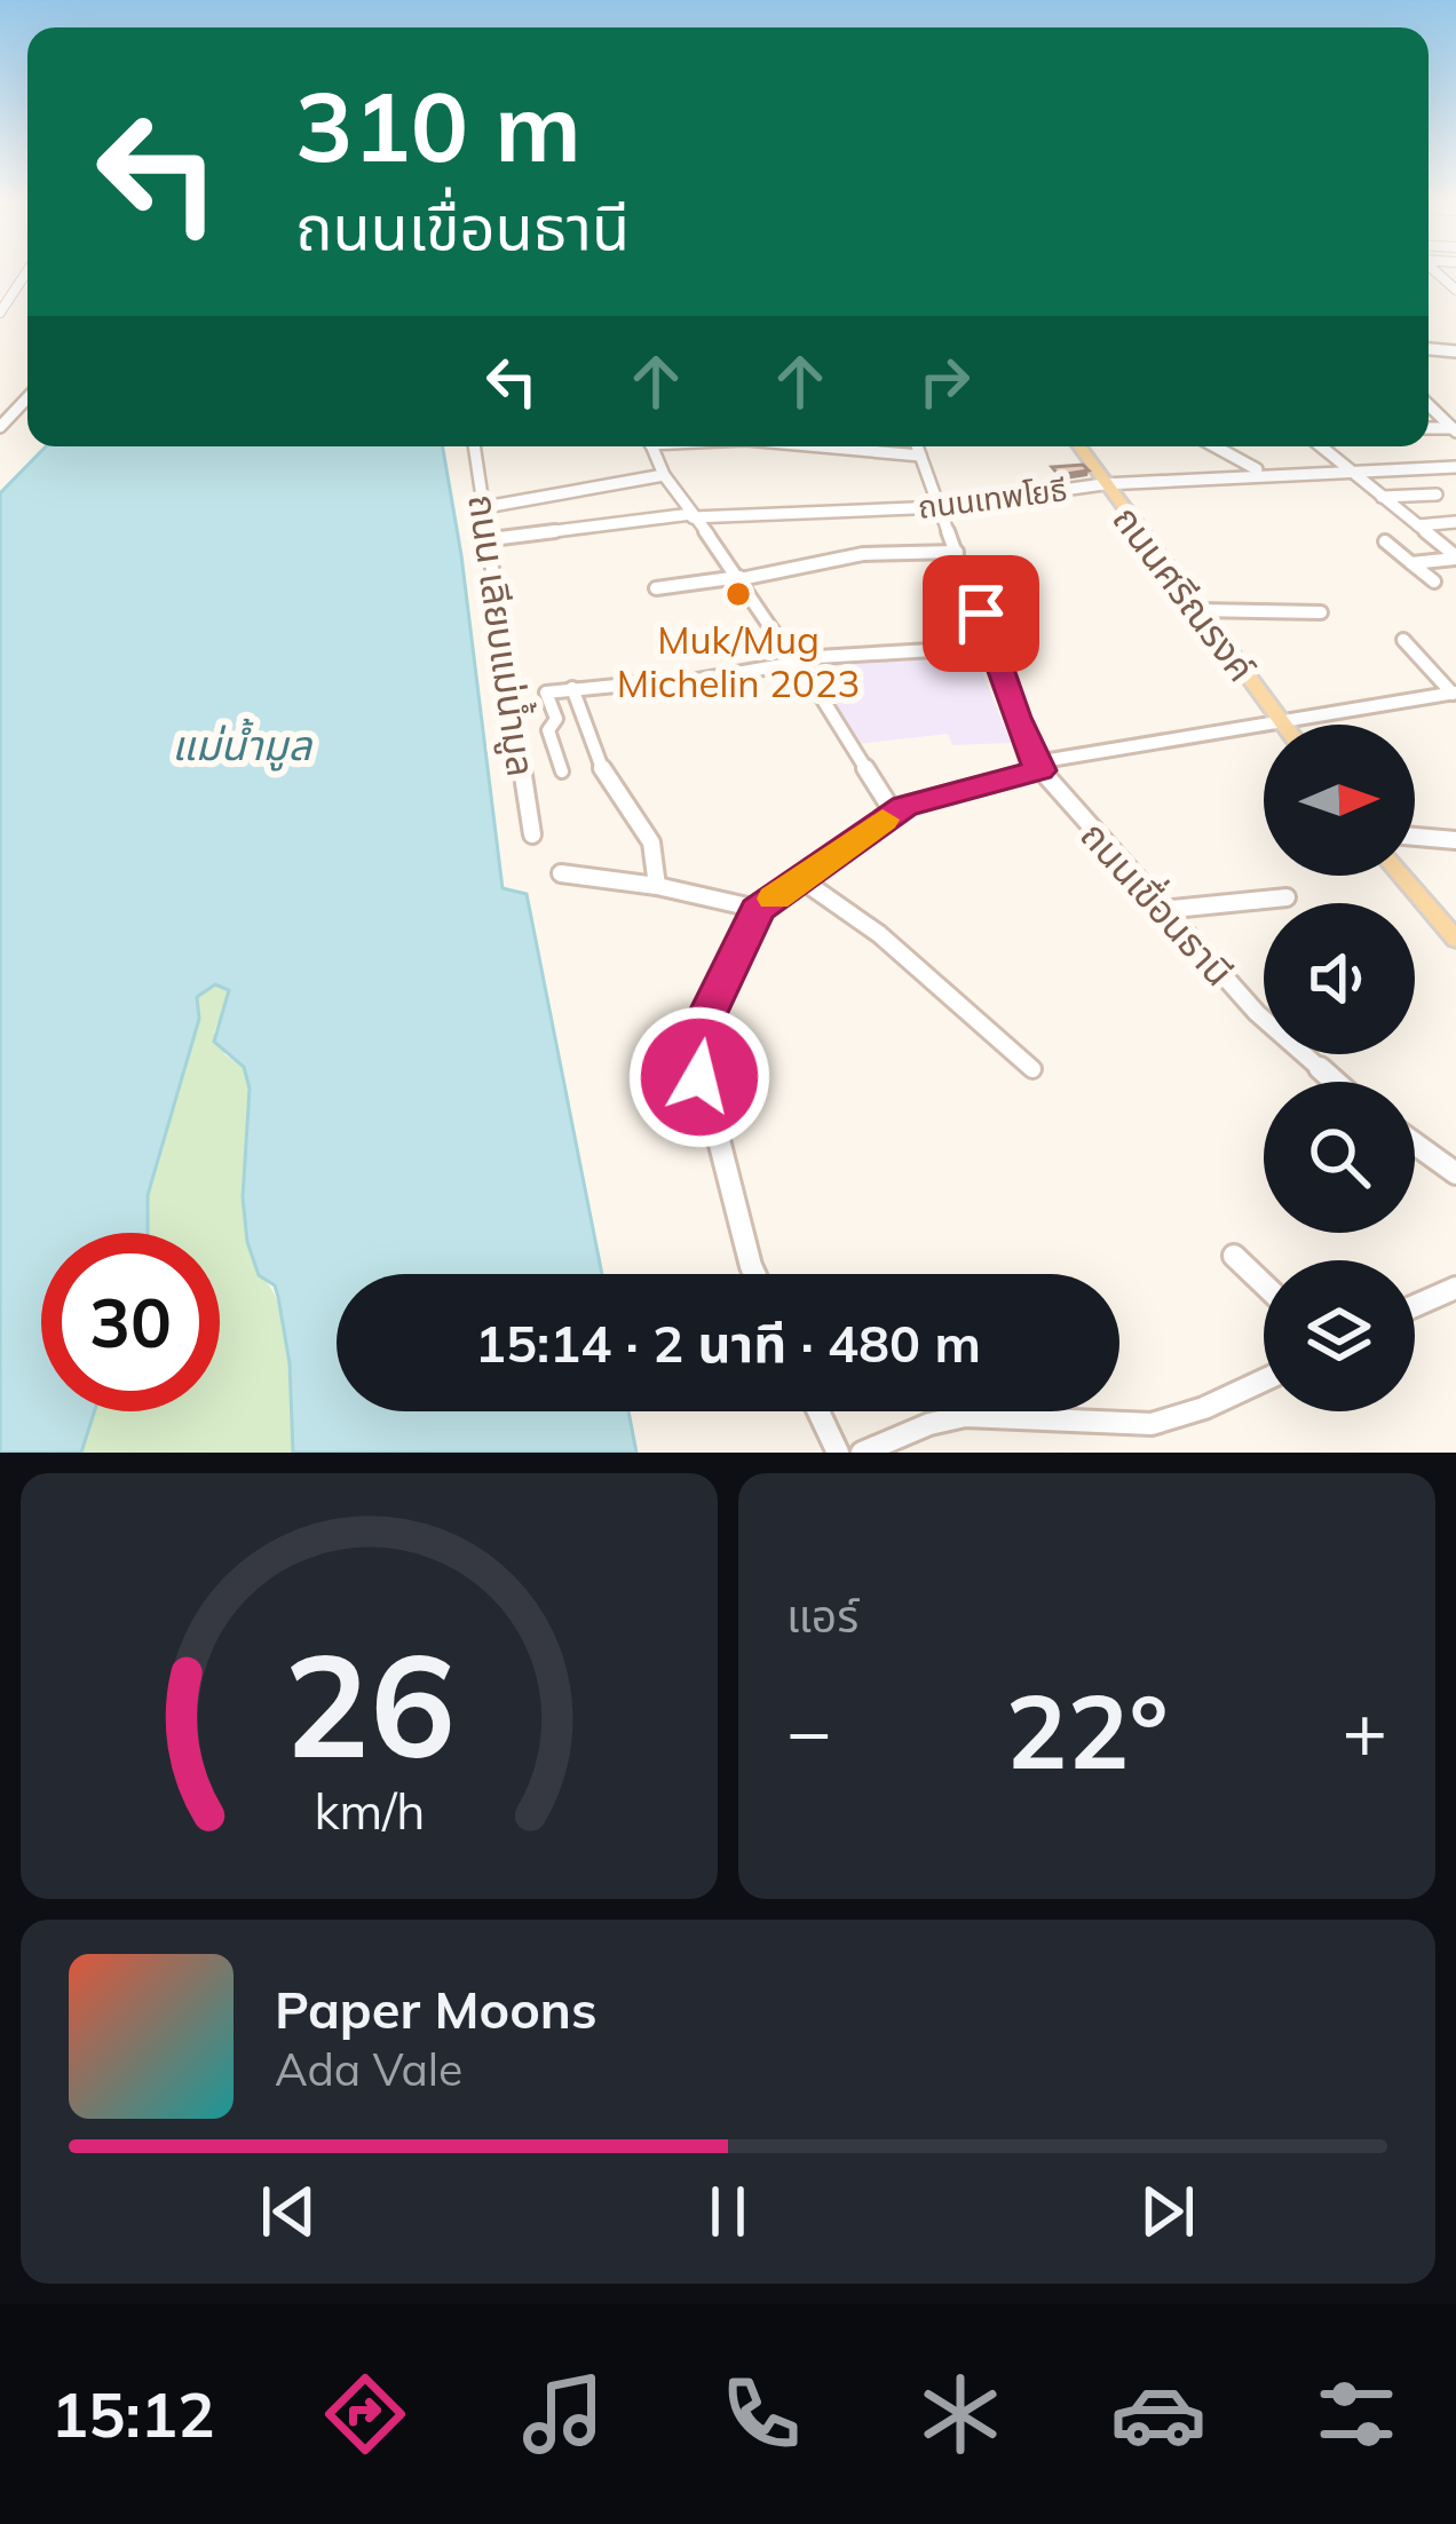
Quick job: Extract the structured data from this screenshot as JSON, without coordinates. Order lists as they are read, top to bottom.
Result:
{
  "streets": {
    "main road": ["ถนนศรีณรงค์"],
    "street": ["ถนนเทพโยธี", "ถนน เลียบแม่น้ำมูล", "ถนนเขื่อนธานี"]
  },
  "crossings": [
    ["ถนนเทพโยธี", "ถนนศรีณรงค์"],
    ["ถนนเทพโยธี", "ถนน เลียบแม่น้ำมูล"],
    ["ถนนเทพโยธี", "ถนนเขื่อนธานี"]
  ],
  "water": ["แม่น้ำมูล"],
  "places": ["Muk/Mug Michelin 2023"],
  "north": "right",
  "page": {
    "turn": ["310 m", "ถนนเขื่อนธานี"],
    "limit": "30",
    "trip": "15:14 · 2 นาที · 480 m",
    "tile": "แอร์",
    "heat": ["−", "22°", "+"],
    "song": ["Paper Moons", "Ada Vale"],
    "tabs": "15:12",
    "gauge": ["26", "km/h"]
  }
}
